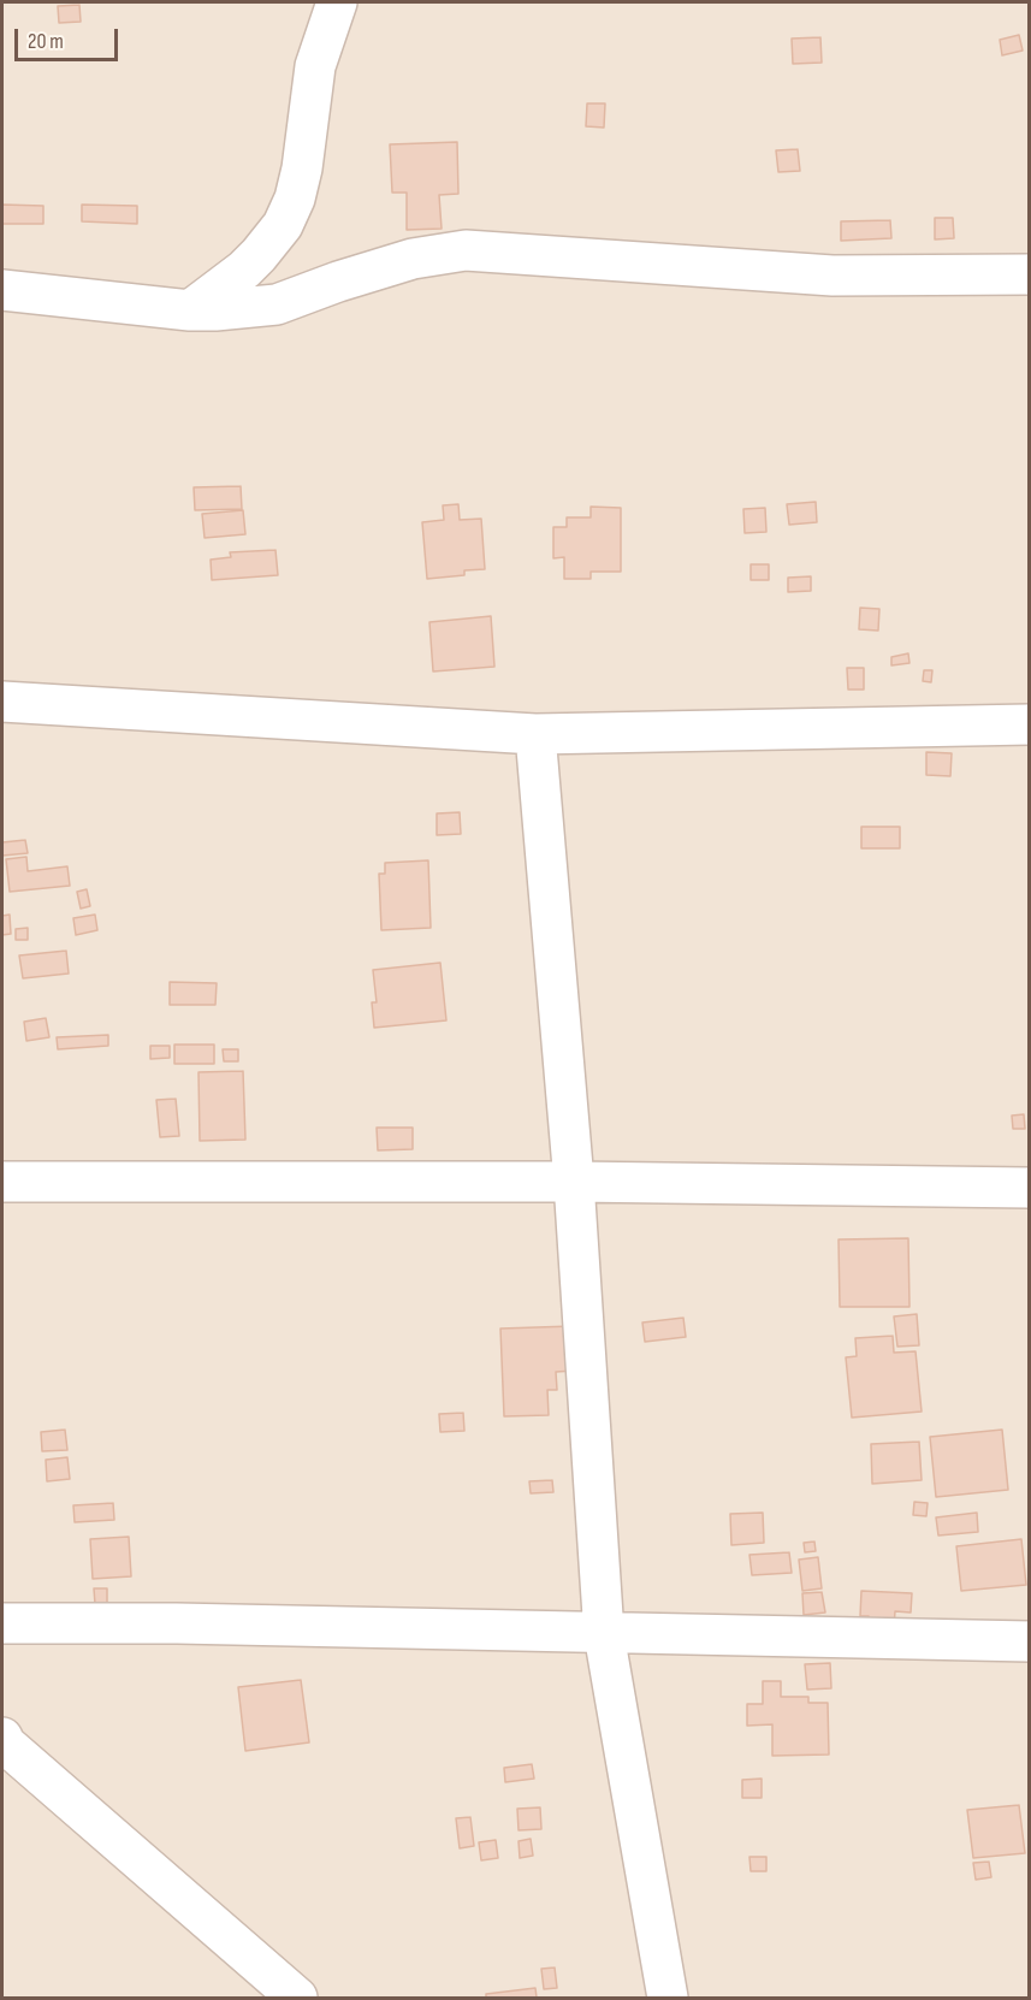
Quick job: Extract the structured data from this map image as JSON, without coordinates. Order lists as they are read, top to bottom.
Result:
{
  "scale_bar": "20 m"
}
